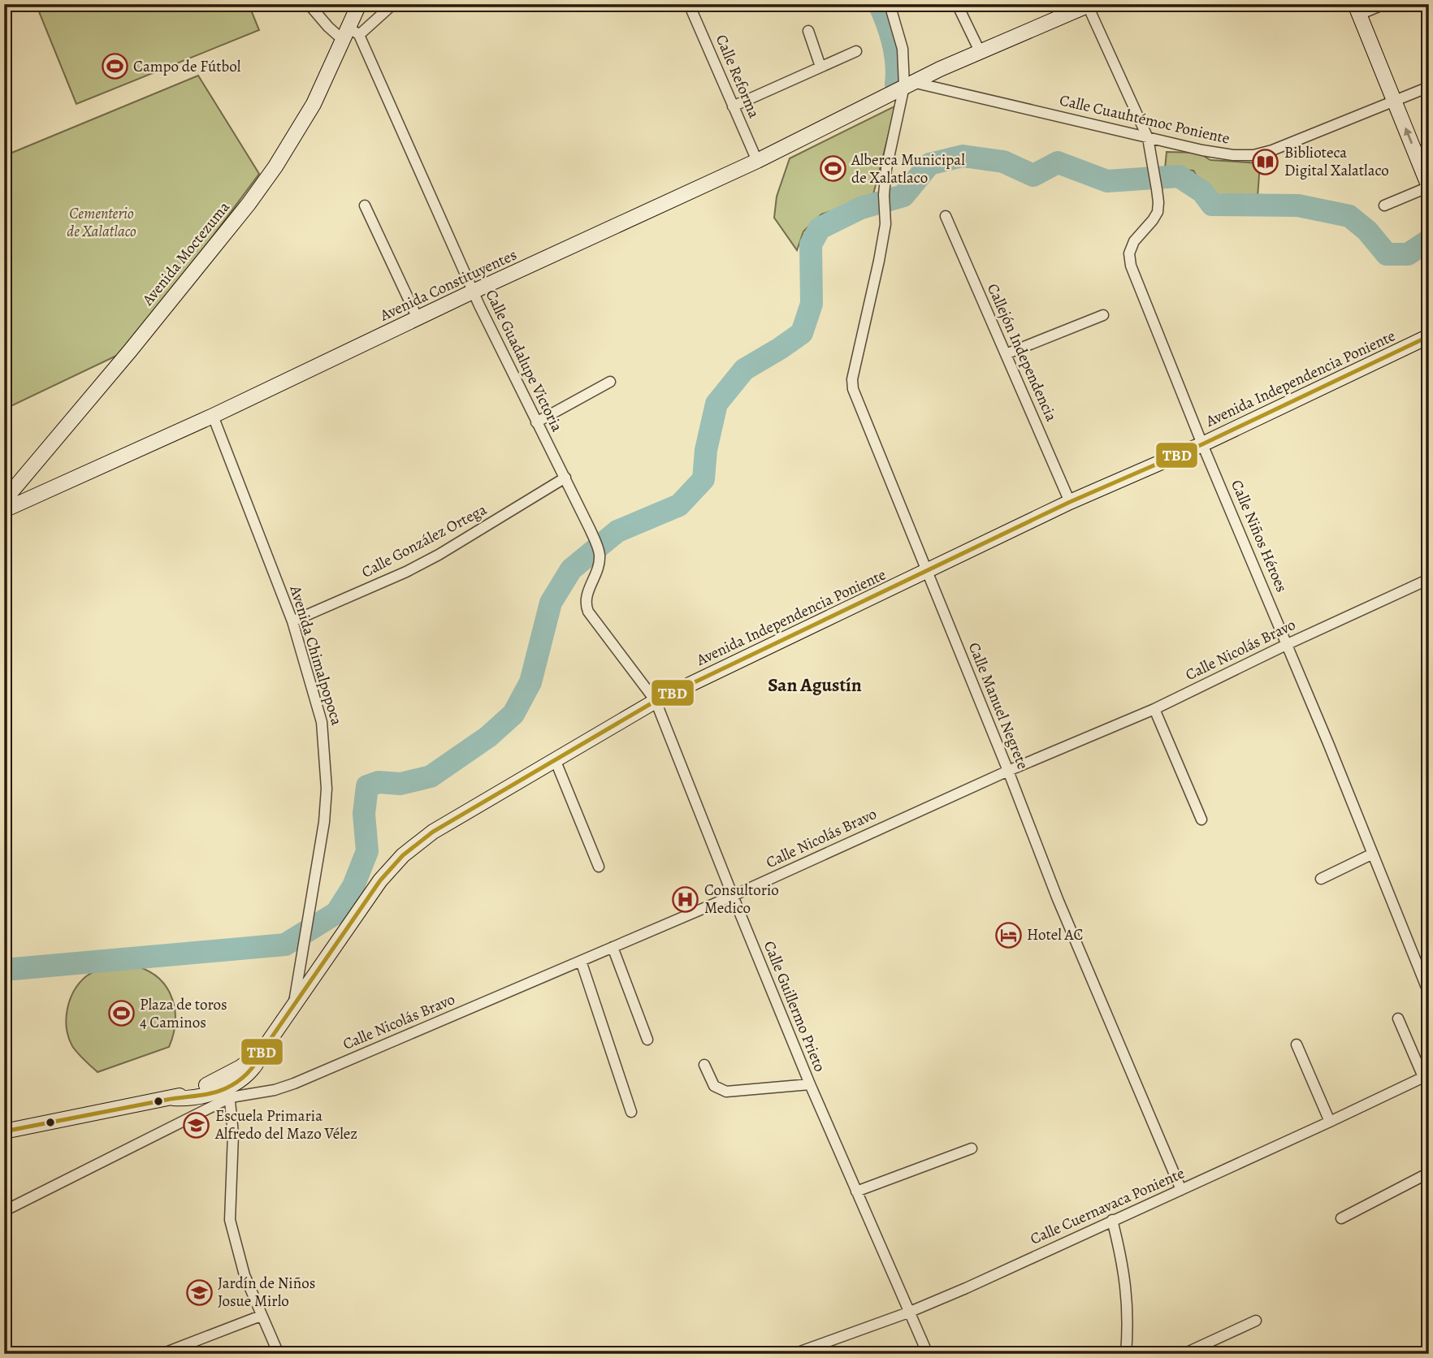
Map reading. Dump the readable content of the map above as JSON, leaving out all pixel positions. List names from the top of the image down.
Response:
{
  "streets": {
    "main road": ["Avenida Moctezuma", "Avenida Constituyentes", "Avenida Independencia Poniente"],
    "street": [
      "Calle Reforma",
      "Calle Cuauhtémoc Poniente",
      "Callejón Independencia",
      "Calle Guadalupe Victoria",
      "Calle Niños Héroes",
      "Calle González Ortega",
      "Calle Nicolás Bravo",
      "Avenida Chimalpopoca",
      "Calle Manuel Negrete",
      "Calle Guillermo Prieto",
      "Calle Cuernavaca Poniente"
    ]
  },
  "crossings": [
    ["Calle Reforma", "Avenida Constituyentes"],
    ["Calle Cuauhtémoc Poniente", "Avenida Constituyentes"],
    ["Calle Cuauhtémoc Poniente", "Calle Niños Héroes"],
    ["Calle Cuauhtémoc Poniente", "Calle Manuel Negrete"],
    ["Avenida Moctezuma", "Calle Guadalupe Victoria"],
    ["Avenida Constituyentes", "Calle Guadalupe Victoria"],
    ["Avenida Constituyentes", "Calle Niños Héroes"],
    ["Avenida Constituyentes", "Avenida Chimalpopoca"],
    ["Avenida Constituyentes", "Calle Manuel Negrete"],
    ["Callejón Independencia", "Avenida Independencia Poniente"],
    ["Calle Guadalupe Victoria", "Calle González Ortega"],
    ["Calle Guadalupe Victoria", "Calle Guillermo Prieto"],
    ["Avenida Independencia Poniente", "Calle Niños Héroes"],
    ["Avenida Independencia Poniente", "Calle Nicolás Bravo"],
    ["Avenida Independencia Poniente", "Avenida Chimalpopoca"],
    ["Avenida Independencia Poniente", "Calle Manuel Negrete"],
    ["Avenida Independencia Poniente", "Calle Guillermo Prieto"],
    ["Calle Niños Héroes", "Calle Nicolás Bravo"],
    ["Calle González Ortega", "Avenida Chimalpopoca"],
    ["Calle Nicolás Bravo", "Calle Manuel Negrete"],
    ["Calle Nicolás Bravo", "Calle Guillermo Prieto"],
    ["Calle Manuel Negrete", "Calle Cuernavaca Poniente"],
    ["Calle Guillermo Prieto", "Calle Cuernavaca Poniente"]
  ],
  "districts": ["San Agustín"],
  "parks": ["Cementerio de Xalatlaco"],
  "places": {
    "sports": ["Campo de Fútbol", "Alberca Municipal de Xalatlaco", "Plaza de toros 4 Caminos"],
    "library": ["Biblioteca Digital Xalatlaco"],
    "hospital": ["Consultorio Medico"],
    "hotel": ["Hotel AC"],
    "school or university": ["Escuela Primaria Alfredo del Mazo Vélez", "Jardín de Niños Josue Mirlo"]
  },
  "lines": ["transit line TBD"]
}
